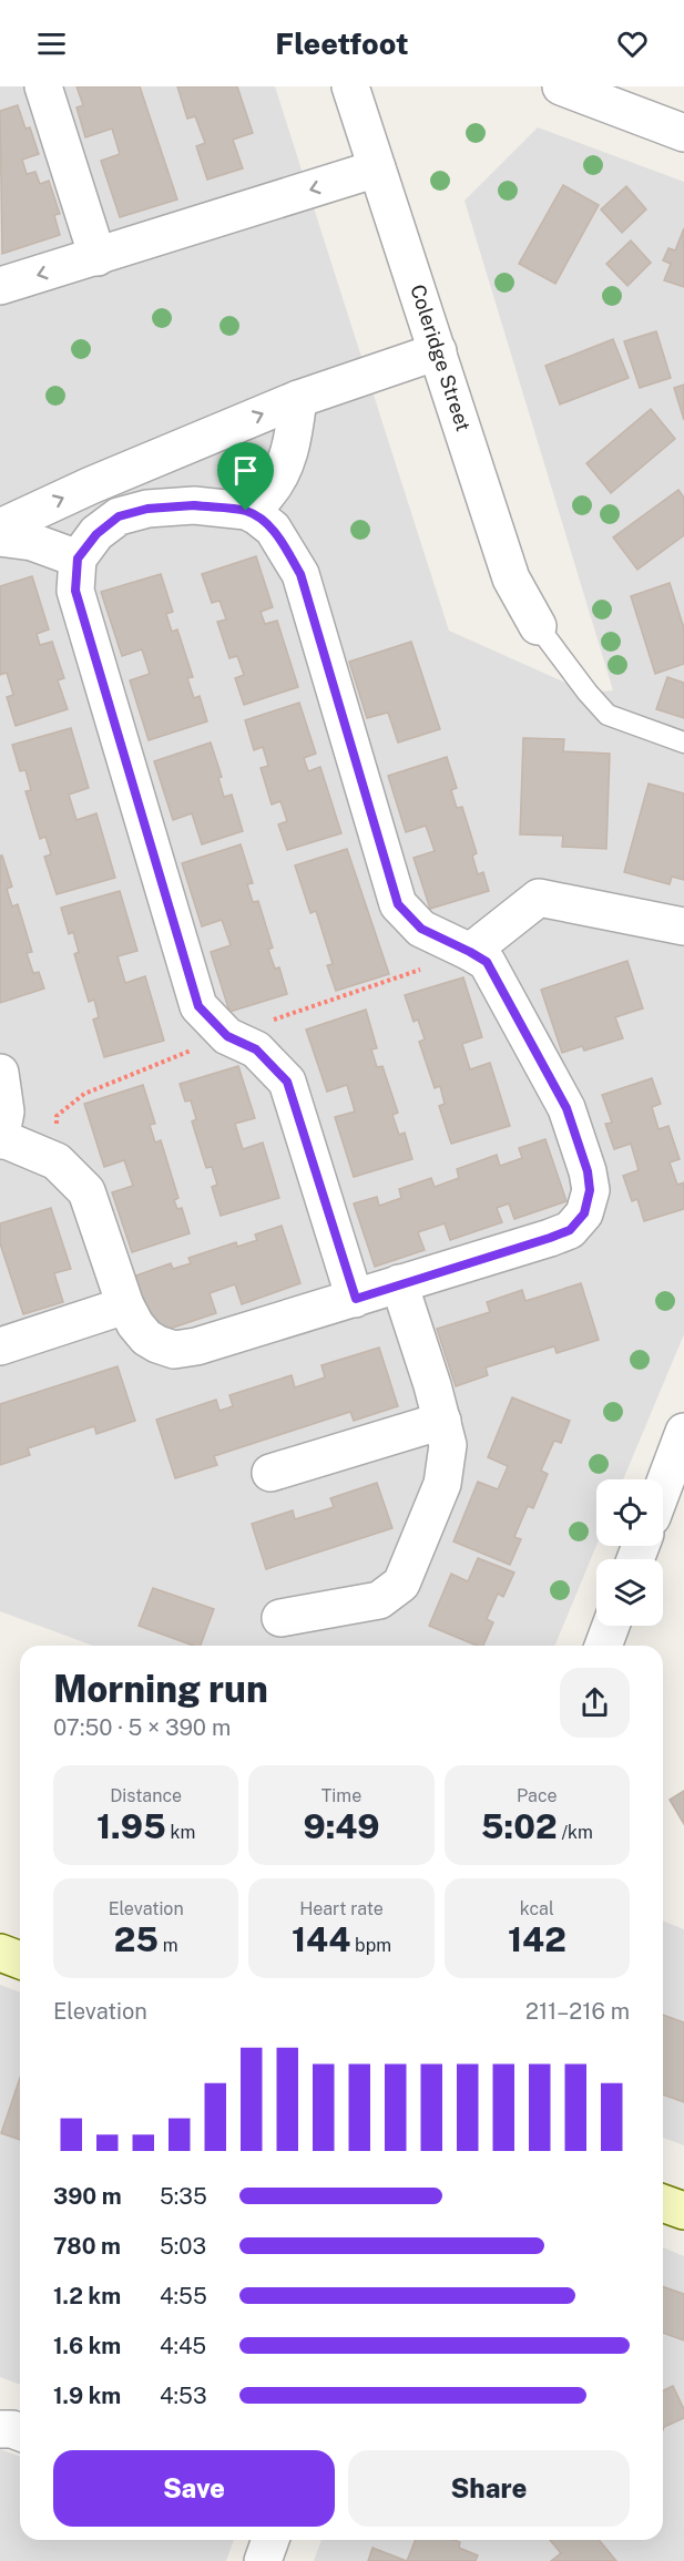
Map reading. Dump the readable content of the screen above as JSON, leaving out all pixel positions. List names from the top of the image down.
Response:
{
  "streets": {
    "street": ["Coleridge Street"]
  },
  "page": {
    "header": "Fleetfoot",
    "heading": ["Morning run", "07:50 · 5 × 390 m"],
    "stats": [
      ["Distance", "1.95 km"],
      ["Time", "9:49"],
      ["Pace", "5:02 /km"],
      ["Elevation", "25 m"],
      ["Heart rate", "144 bpm"],
      ["kcal", "142"]
    ],
    "chart": ["Elevation", "211–216 m"],
    "list": [
      {
        "name": "390 m",
        "note": "5:35"
      },
      {
        "name": "780 m",
        "note": "5:03"
      },
      {
        "name": "1.2 km",
        "note": "4:55"
      },
      {
        "name": "1.6 km",
        "note": "4:45"
      },
      {
        "name": "1.9 km",
        "note": "4:53"
      }
    ],
    "buttons": ["Save", "Share"]
  }
}
